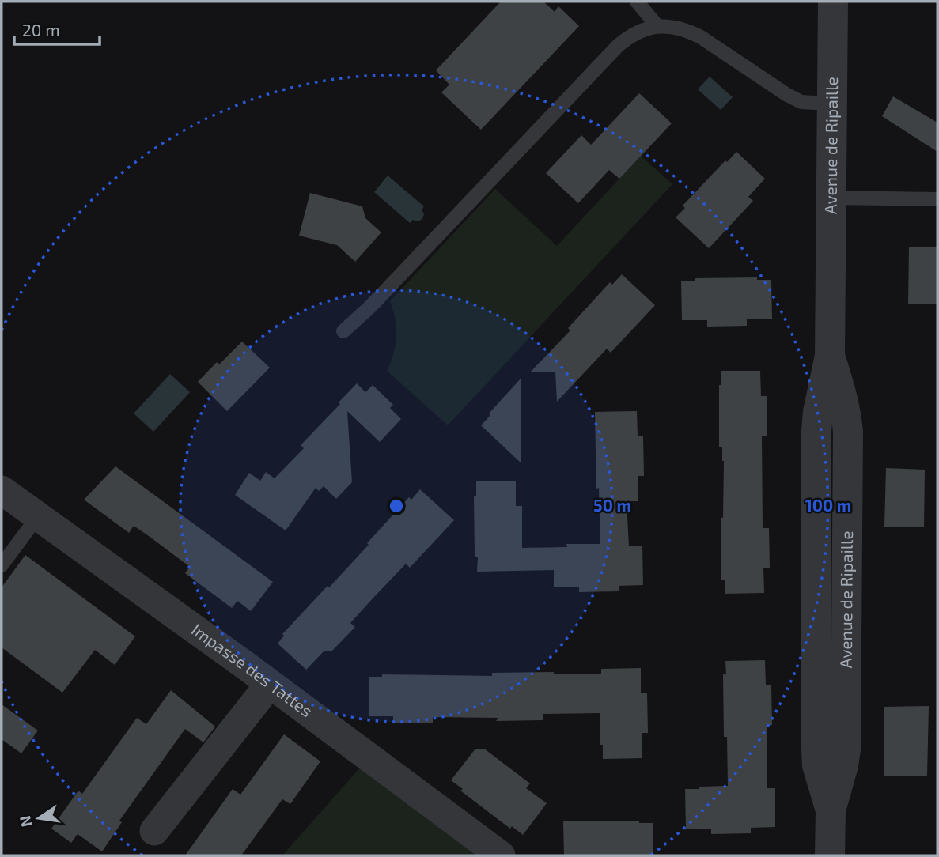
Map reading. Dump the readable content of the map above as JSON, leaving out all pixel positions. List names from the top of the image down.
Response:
{
  "streets": {
    "street": ["Avenue de Ripaille", "Impasse des Tattes"]
  },
  "scale_bar": "20 m",
  "north": "left",
  "rings": ["50 m", "100 m"]
}
